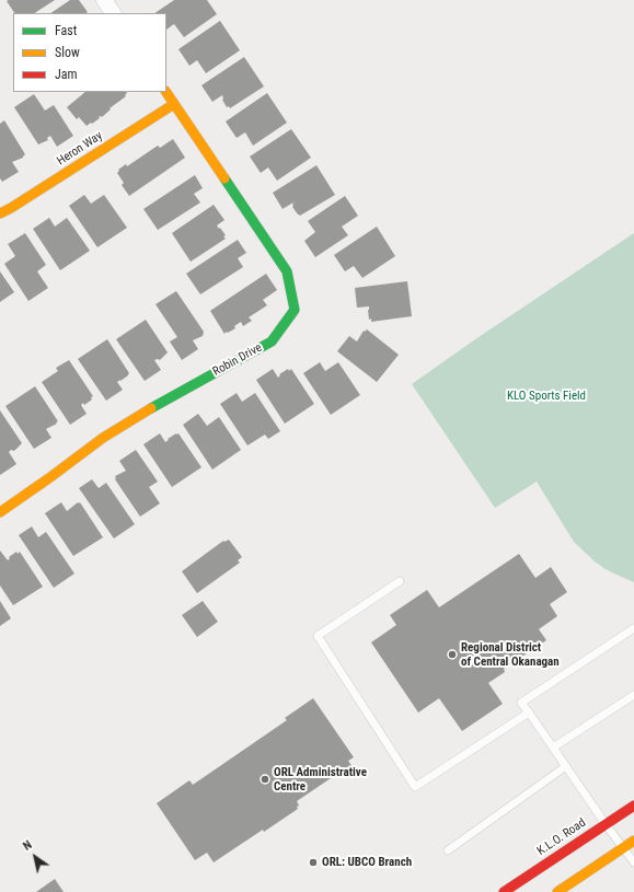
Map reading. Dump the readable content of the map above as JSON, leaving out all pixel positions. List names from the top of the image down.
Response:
{
  "streets": {
    "street": ["Heron Way", "Robin Drive", "K.L.O. Road"]
  },
  "crossings": [
    ["Heron Way", "Robin Drive"]
  ],
  "parks": ["KLO Sports Field"],
  "places": ["Regional District of Central Okanagan", "ORL Administrative Centre", "ORL: UBCO Branch"],
  "legend": ["Fast", "Slow", "Jam"],
  "north": "top left"
}
